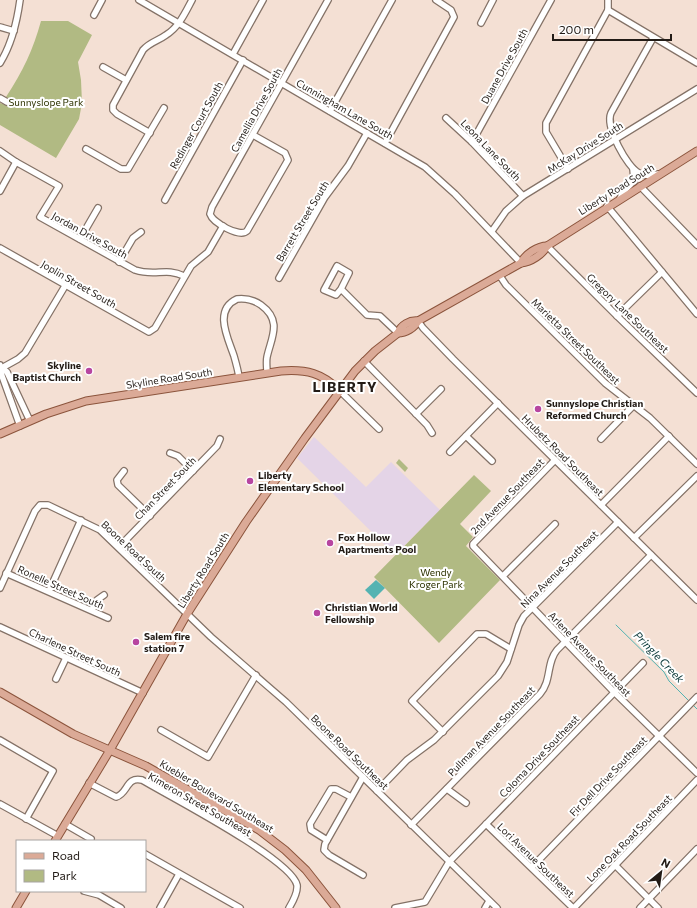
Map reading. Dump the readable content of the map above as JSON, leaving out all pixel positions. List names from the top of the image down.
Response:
{
  "streets": {
    "main road": ["Liberty Road South", "Skyline Road South", "Kuebler Boulevard Southeast"],
    "street": [
      "Duane Drive South",
      "Cunningham Lane South",
      "Camellia Drive South",
      "Redinger Court South",
      "McKay Drive South",
      "Leona Lane South",
      "Barrett Street South",
      "Jordan Drive South",
      "Joplin Street South",
      "Gregory Lane Southeast",
      "Marietta Street Southeast",
      "Hrubetz Road Southeast",
      "Chan Street South",
      "2nd Avenue Southeast",
      "Boone Road South",
      "Nina Avenue Southeast",
      "Ronelle Street South",
      "Charlene Street South",
      "Arlene Avenue Southeast",
      "Pullman Avenue Southeast",
      "Boone Road Southeast",
      "Coloma Drive Southeast",
      "Fir Dell Drive Southeast",
      "Kimeron Street Southeast",
      "Lone Oak Road Southeast",
      "Lori Avenue Southeast"
    ]
  },
  "crossings": [
    ["Duane Drive South", "Leona Lane South"],
    ["Cunningham Lane South", "Camellia Drive South"],
    ["Cunningham Lane South", "Redinger Court South"],
    ["Cunningham Lane South", "McKay Drive South"],
    ["Cunningham Lane South", "Liberty Road South"],
    ["Cunningham Lane South", "Barrett Street South"],
    ["McKay Drive South", "Leona Lane South"],
    ["Liberty Road South", "Gregory Lane Southeast"],
    ["Liberty Road South", "Marietta Street Southeast"],
    ["Liberty Road South", "Skyline Road South"],
    ["Liberty Road South", "Hrubetz Road Southeast"],
    ["Liberty Road South", "Boone Road South"],
    ["Liberty Road South", "Charlene Street South"],
    ["Liberty Road South", "Boone Road Southeast"],
    ["Liberty Road South", "Kuebler Boulevard Southeast"],
    ["Liberty Road South", "Kimeron Street Southeast"],
    ["Jordan Drive South", "Joplin Street South"],
    ["Hrubetz Road Southeast", "2nd Avenue Southeast"],
    ["Hrubetz Road Southeast", "Nina Avenue Southeast"],
    ["Hrubetz Road Southeast", "Pullman Avenue Southeast"],
    ["Chan Street South", "Boone Road South"],
    ["2nd Avenue Southeast", "Arlene Avenue Southeast"],
    ["Boone Road South", "Ronelle Street South"],
    ["Boone Road South", "Boone Road Southeast"],
    ["Nina Avenue Southeast", "Arlene Avenue Southeast"],
    ["Nina Avenue Southeast", "Boone Road Southeast"],
    ["Arlene Avenue Southeast", "Pullman Avenue Southeast"],
    ["Arlene Avenue Southeast", "Coloma Drive Southeast"],
    ["Arlene Avenue Southeast", "Fir Dell Drive Southeast"],
    ["Pullman Avenue Southeast", "Boone Road Southeast"],
    ["Boone Road Southeast", "Coloma Drive Southeast"],
    ["Coloma Drive Southeast", "Lori Avenue Southeast"],
    ["Fir Dell Drive Southeast", "Lori Avenue Southeast"],
    ["Lone Oak Road Southeast", "Lori Avenue Southeast"]
  ],
  "districts": ["LIBERTY"],
  "water": ["Pringle Creek"],
  "parks": ["Sunnyslope Park", "Wendy Kroger Park"],
  "places": [
    "Skyline Baptist Church",
    "Sunnyslope Christian Reformed Church",
    "Liberty Elementary School",
    "Fox Hollow Apartments Pool",
    "Christian World Fellowship",
    "Salem fire station 7"
  ],
  "legend": ["Road", "Park"],
  "scale_bar": "200 m",
  "north": "top right"
}
